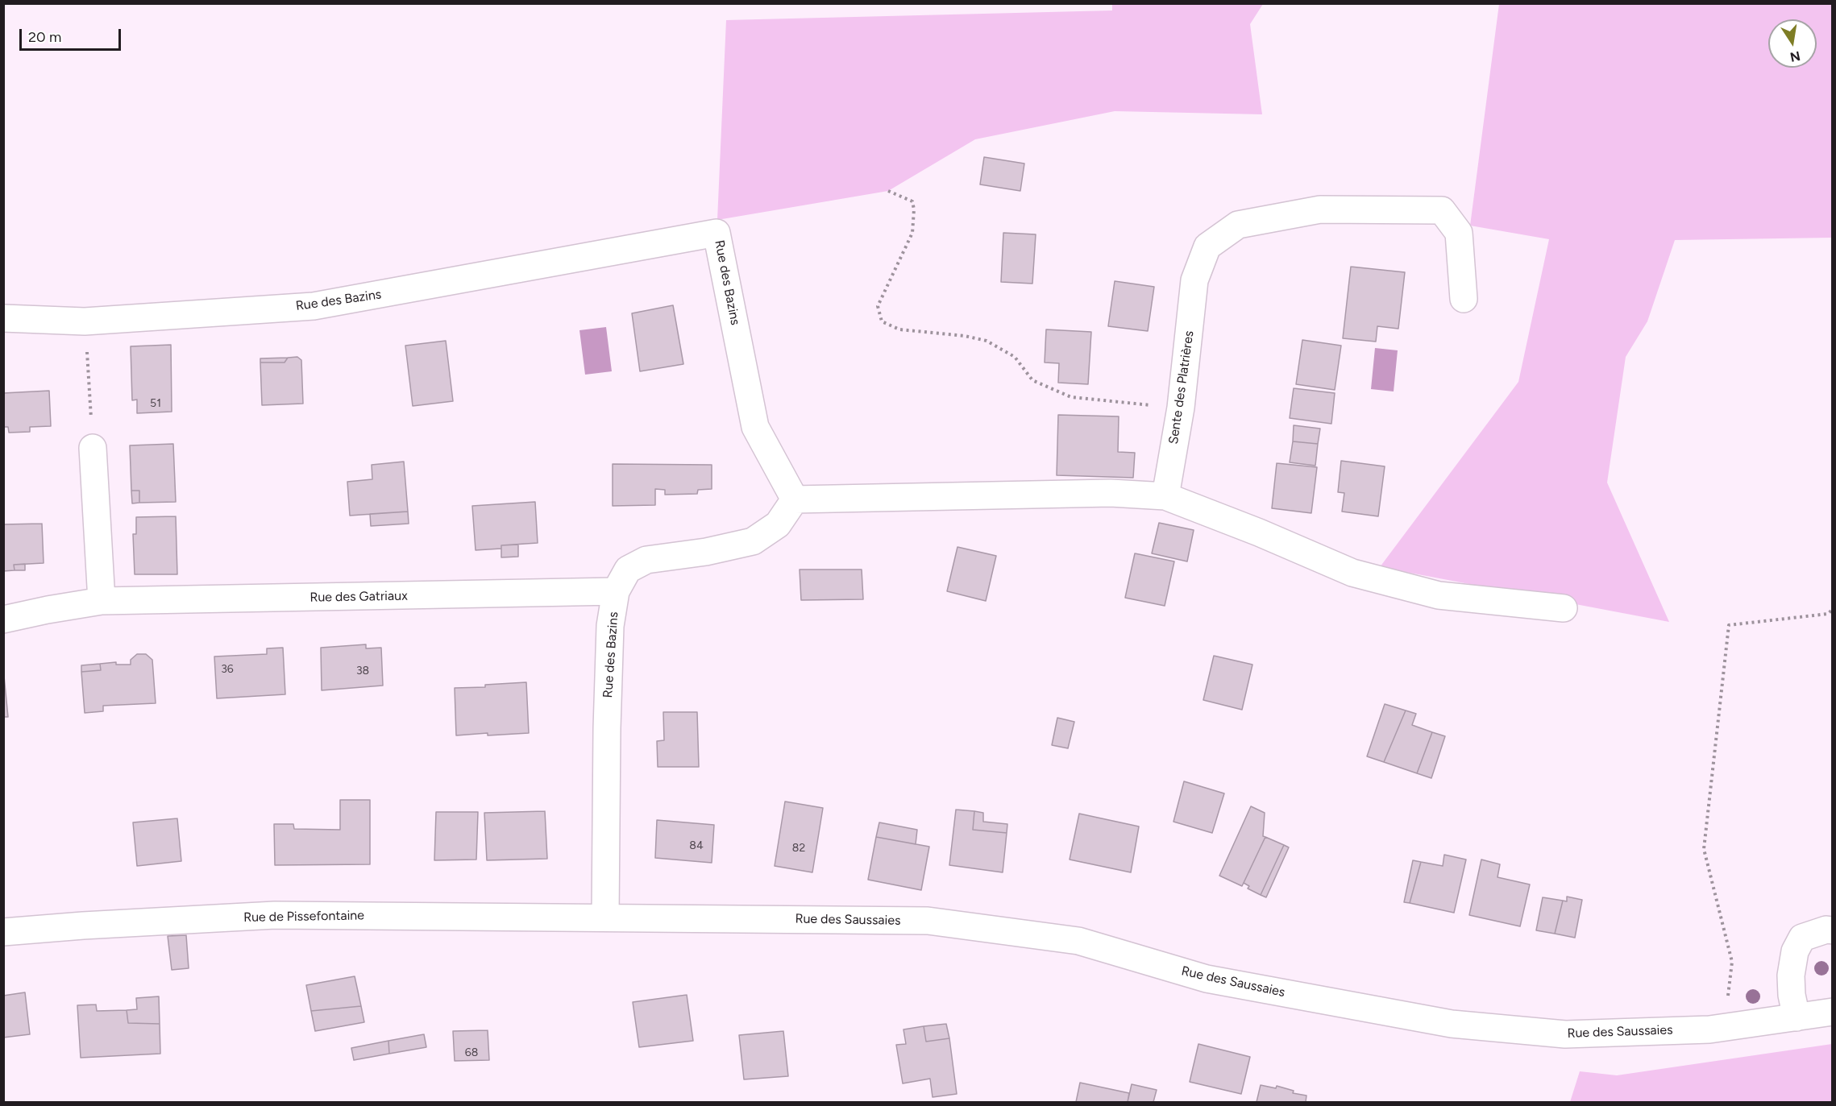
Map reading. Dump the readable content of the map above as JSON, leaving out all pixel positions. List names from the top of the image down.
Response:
{
  "streets": {
    "street": [
      "Rue des Bazins",
      "Sente des Platrières",
      "Rue des Gatriaux",
      "Rue de Pissefontaine",
      "Rue des Saussaies"
    ]
  },
  "crossings": [
    ["Rue des Bazins", "Rue des Gatriaux"],
    ["Rue des Bazins", "Rue de Pissefontaine"],
    ["Rue des Bazins", "Rue des Saussaies"],
    ["Rue de Pissefontaine", "Rue des Saussaies"]
  ],
  "house_numbers": [
    "51",
    "36",
    "38",
    "84",
    "82",
    "68"
  ],
  "scale_bar": "20 m",
  "north": "bottom"
}
